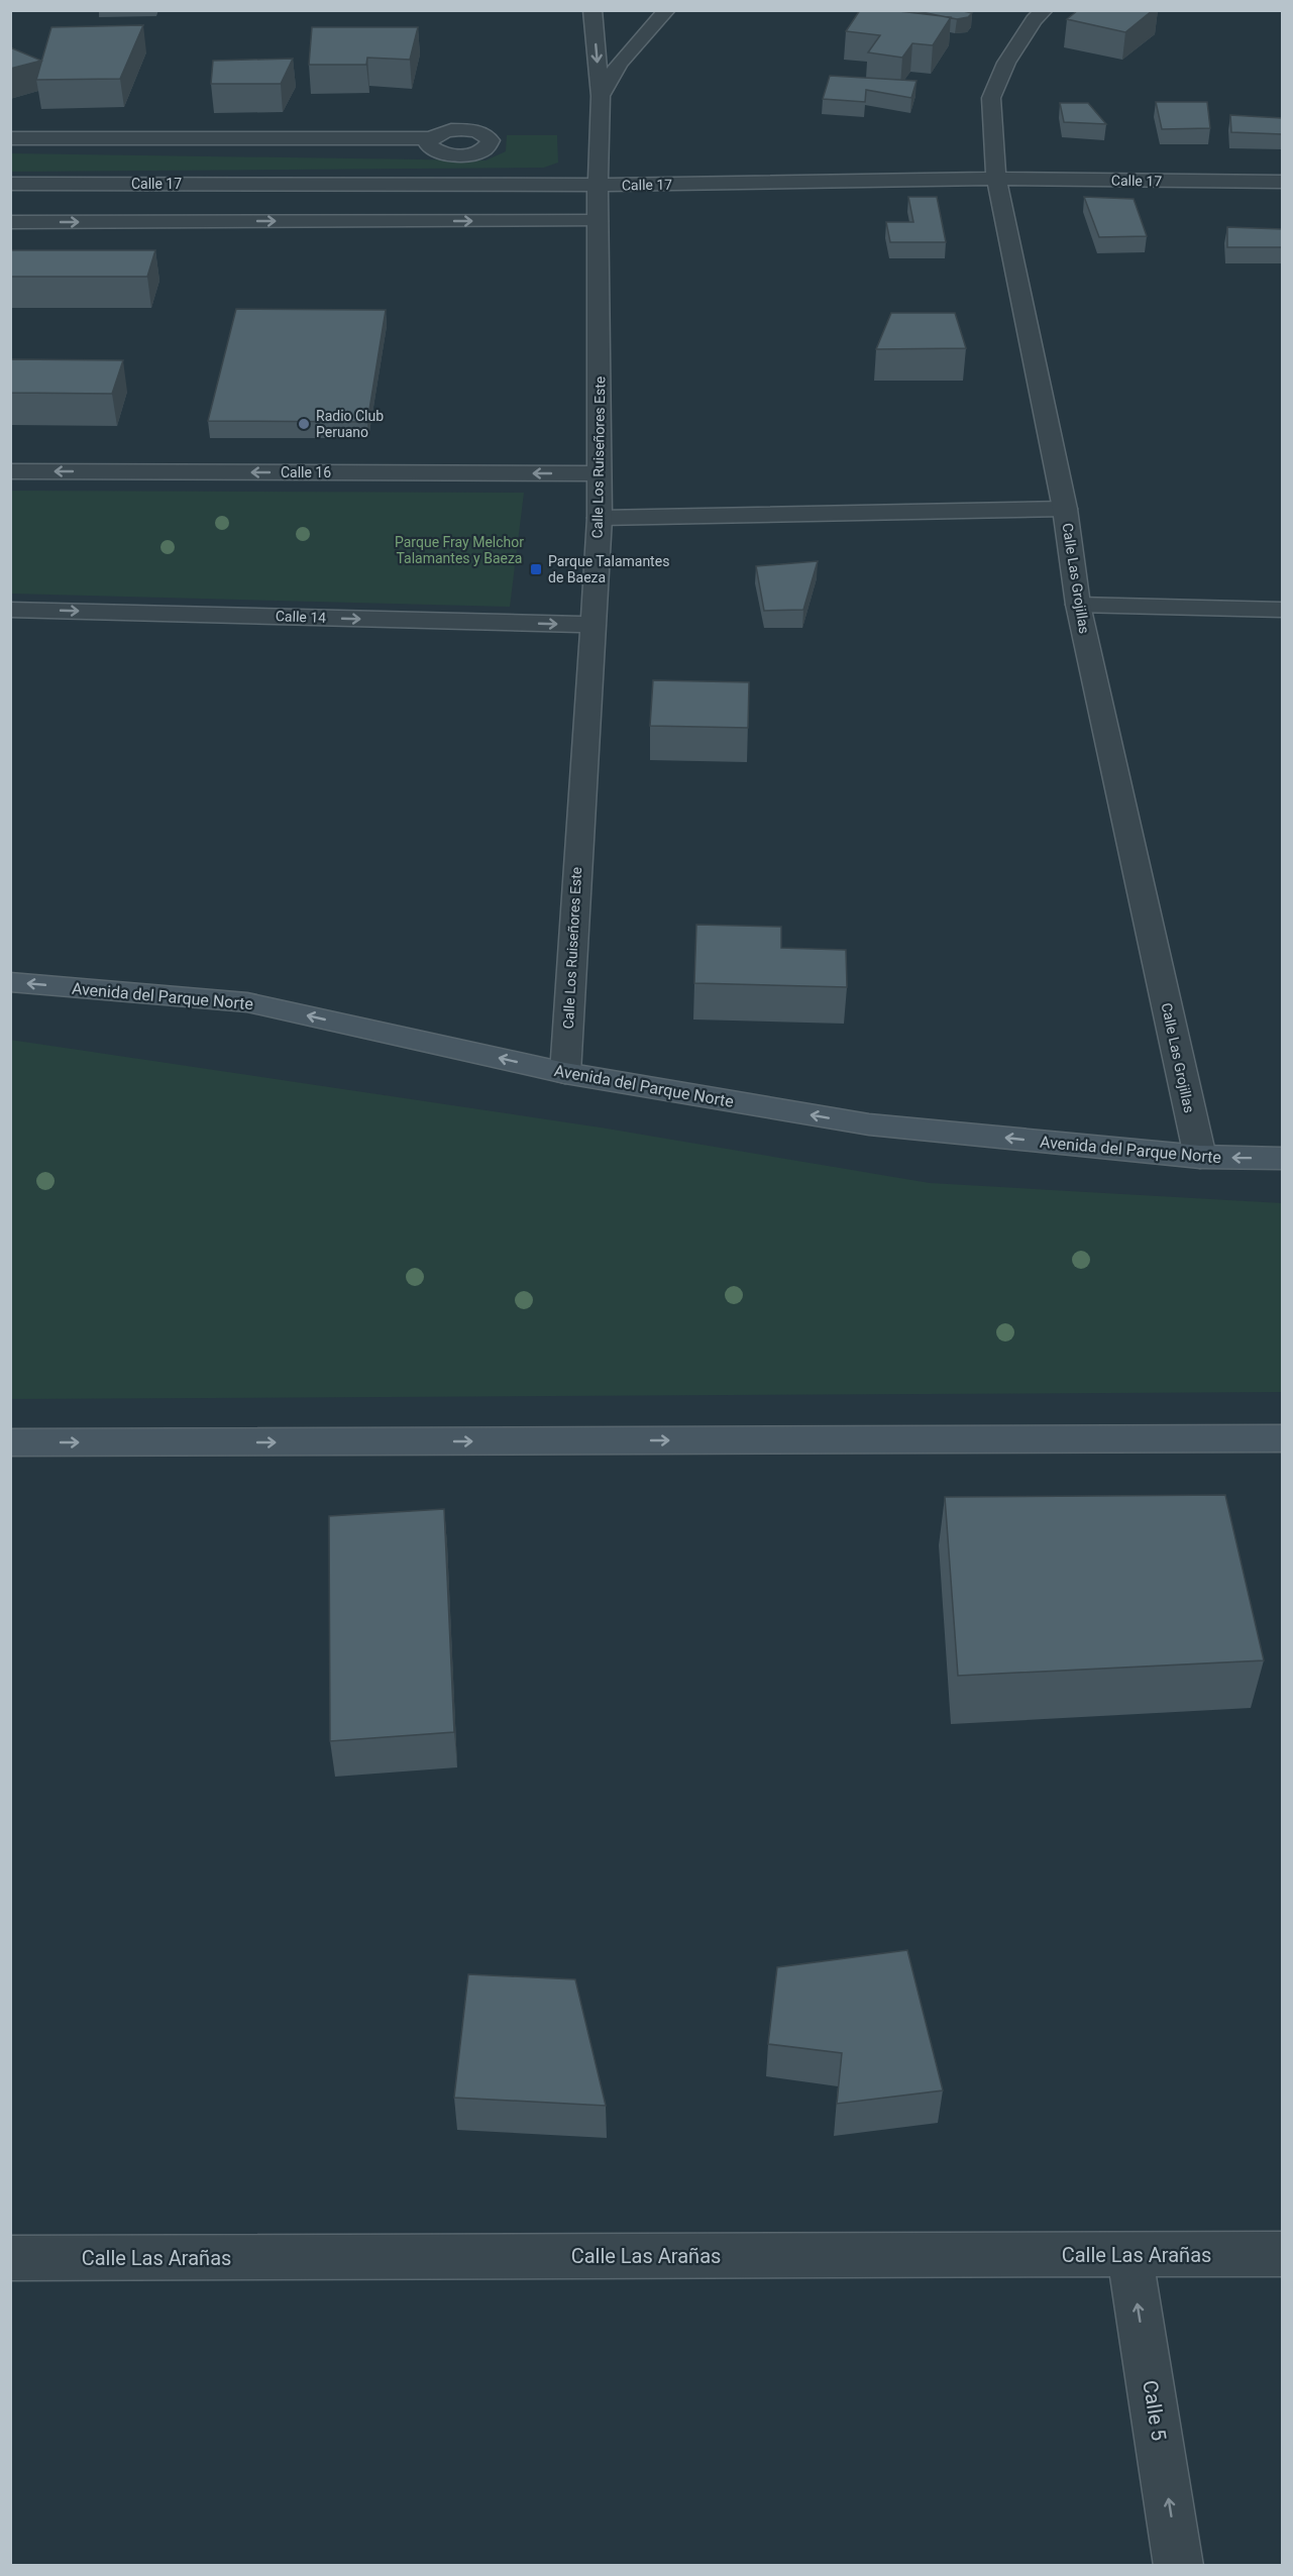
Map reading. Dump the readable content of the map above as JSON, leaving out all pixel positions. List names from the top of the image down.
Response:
{
  "streets": {
    "main road": ["Avenida del Parque Norte"],
    "street": [
      "Calle 17",
      "Calle Los Ruiseñores Este",
      "Calle 16",
      "Calle Las Grojillas",
      "Calle 14",
      "Calle Las Arañas",
      "Calle 5"
    ]
  },
  "crossings": [
    ["Calle 17", "Calle Los Ruiseñores Este"],
    ["Calle 17", "Calle Las Grojillas"],
    ["Calle Los Ruiseñores Este", "Calle 16"],
    ["Calle Los Ruiseñores Este", "Calle 14"],
    ["Calle Los Ruiseñores Este", "Avenida del Parque Norte"],
    ["Calle Las Grojillas", "Avenida del Parque Norte"],
    ["Calle Las Arañas", "Calle 5"]
  ],
  "one_way": ["Calle 14", "Avenida del Parque Norte", "Calle 5"],
  "parks": ["Parque Fray Melchor Talamantes y Baeza"],
  "places": {
    "other": ["Radio Club Peruano"],
    "transit": ["Parque Talamantes de Baeza"]
  }
}
